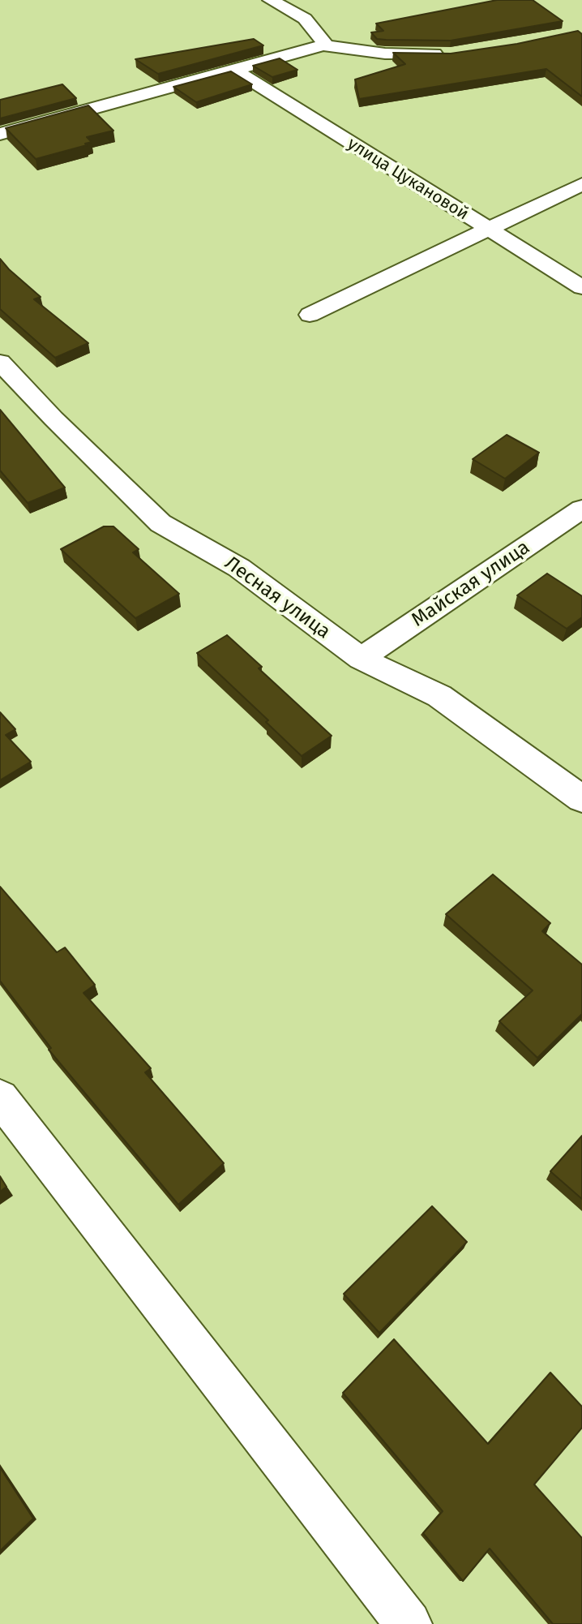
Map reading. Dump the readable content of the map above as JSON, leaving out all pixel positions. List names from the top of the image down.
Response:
{
  "streets": {
    "street": ["улица Цукановой", "Майская улица", "Лесная улица"]
  },
  "crossings": [
    ["Майская улица", "Лесная улица"]
  ]
}
